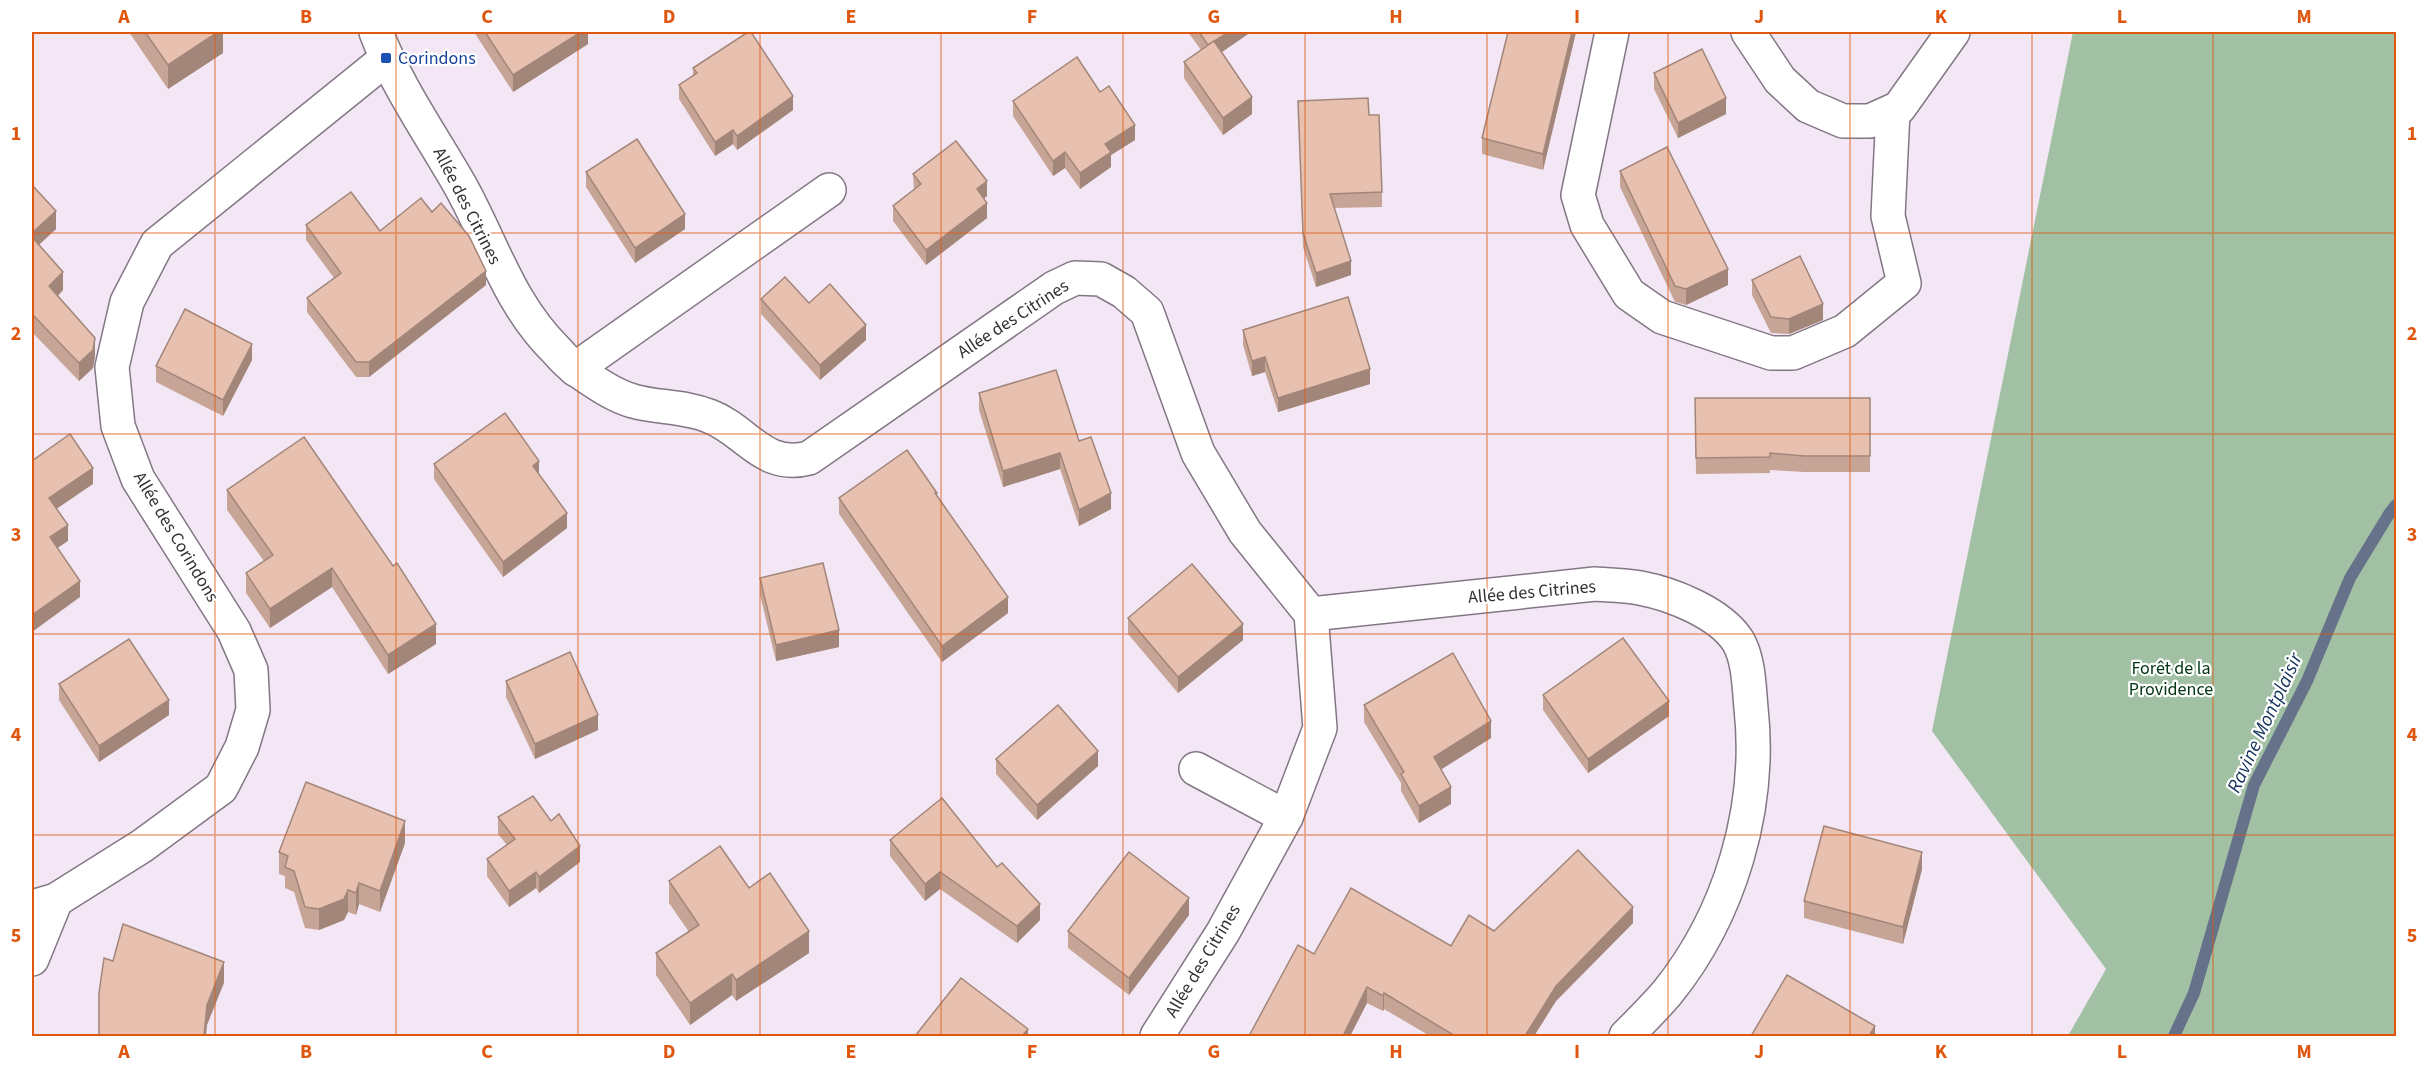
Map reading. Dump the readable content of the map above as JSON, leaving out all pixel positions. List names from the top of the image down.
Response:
{
  "streets": {
    "street": ["Allée des Citrines", "Allée des Corindons"]
  },
  "crossings": [
    ["Allée des Citrines", "Allée des Corindons"]
  ],
  "water": ["Ravine Montplaisir"],
  "parks": ["Forêt de la Providence"],
  "places": {
    "transit": ["Corindons"]
  },
  "grid": {
    "columns": [
      "A",
      "B",
      "C",
      "D",
      "E",
      "F",
      "G",
      "H",
      "I",
      "J",
      "K",
      "L",
      "M"
    ],
    "rows": [
      "1",
      "2",
      "3",
      "4",
      "5"
    ]
  }
}
